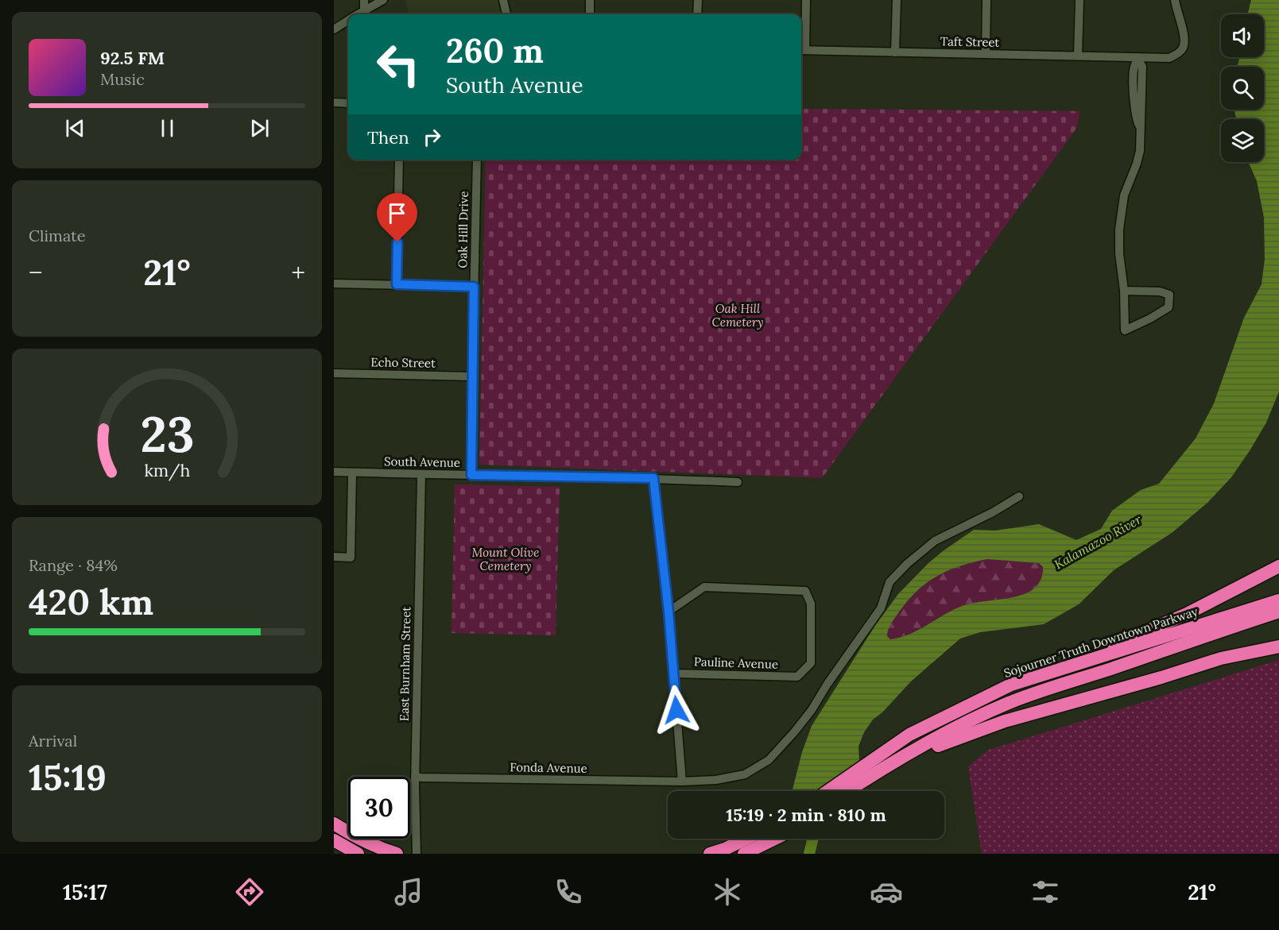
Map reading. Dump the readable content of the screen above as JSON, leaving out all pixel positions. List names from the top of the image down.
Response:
{
  "streets": {
    "highway": ["Sojourner Truth Downtown Parkway"],
    "street": [
      "Taft Street",
      "Oak Hill Drive",
      "Echo Street",
      "South Avenue",
      "Pauline Avenue",
      "East Burnham Street",
      "Fonda Avenue"
    ]
  },
  "crossings": [
    ["Oak Hill Drive", "Echo Street"],
    ["Oak Hill Drive", "South Avenue"],
    ["South Avenue", "East Burnham Street"],
    ["East Burnham Street", "Fonda Avenue"]
  ],
  "water": ["Kalamazoo River"],
  "parks": ["Oak Hill Cemetery", "Mount Olive Cemetery"],
  "page": {
    "turn": ["260 m", "South Avenue"],
    "song": ["92.5 FM", "Music"],
    "then": "Then",
    "tile": [
      "Climate",
      ["Range · 84%", "420 km"],
      ["Arrival", "15:19"]
    ],
    "heat": ["−", "21°", "+"],
    "limit": "30",
    "trip": "15:19 · 2 min · 810 m",
    "tabs": ["15:17", "21°"],
    "gauge": ["23", "km/h"]
  }
}
